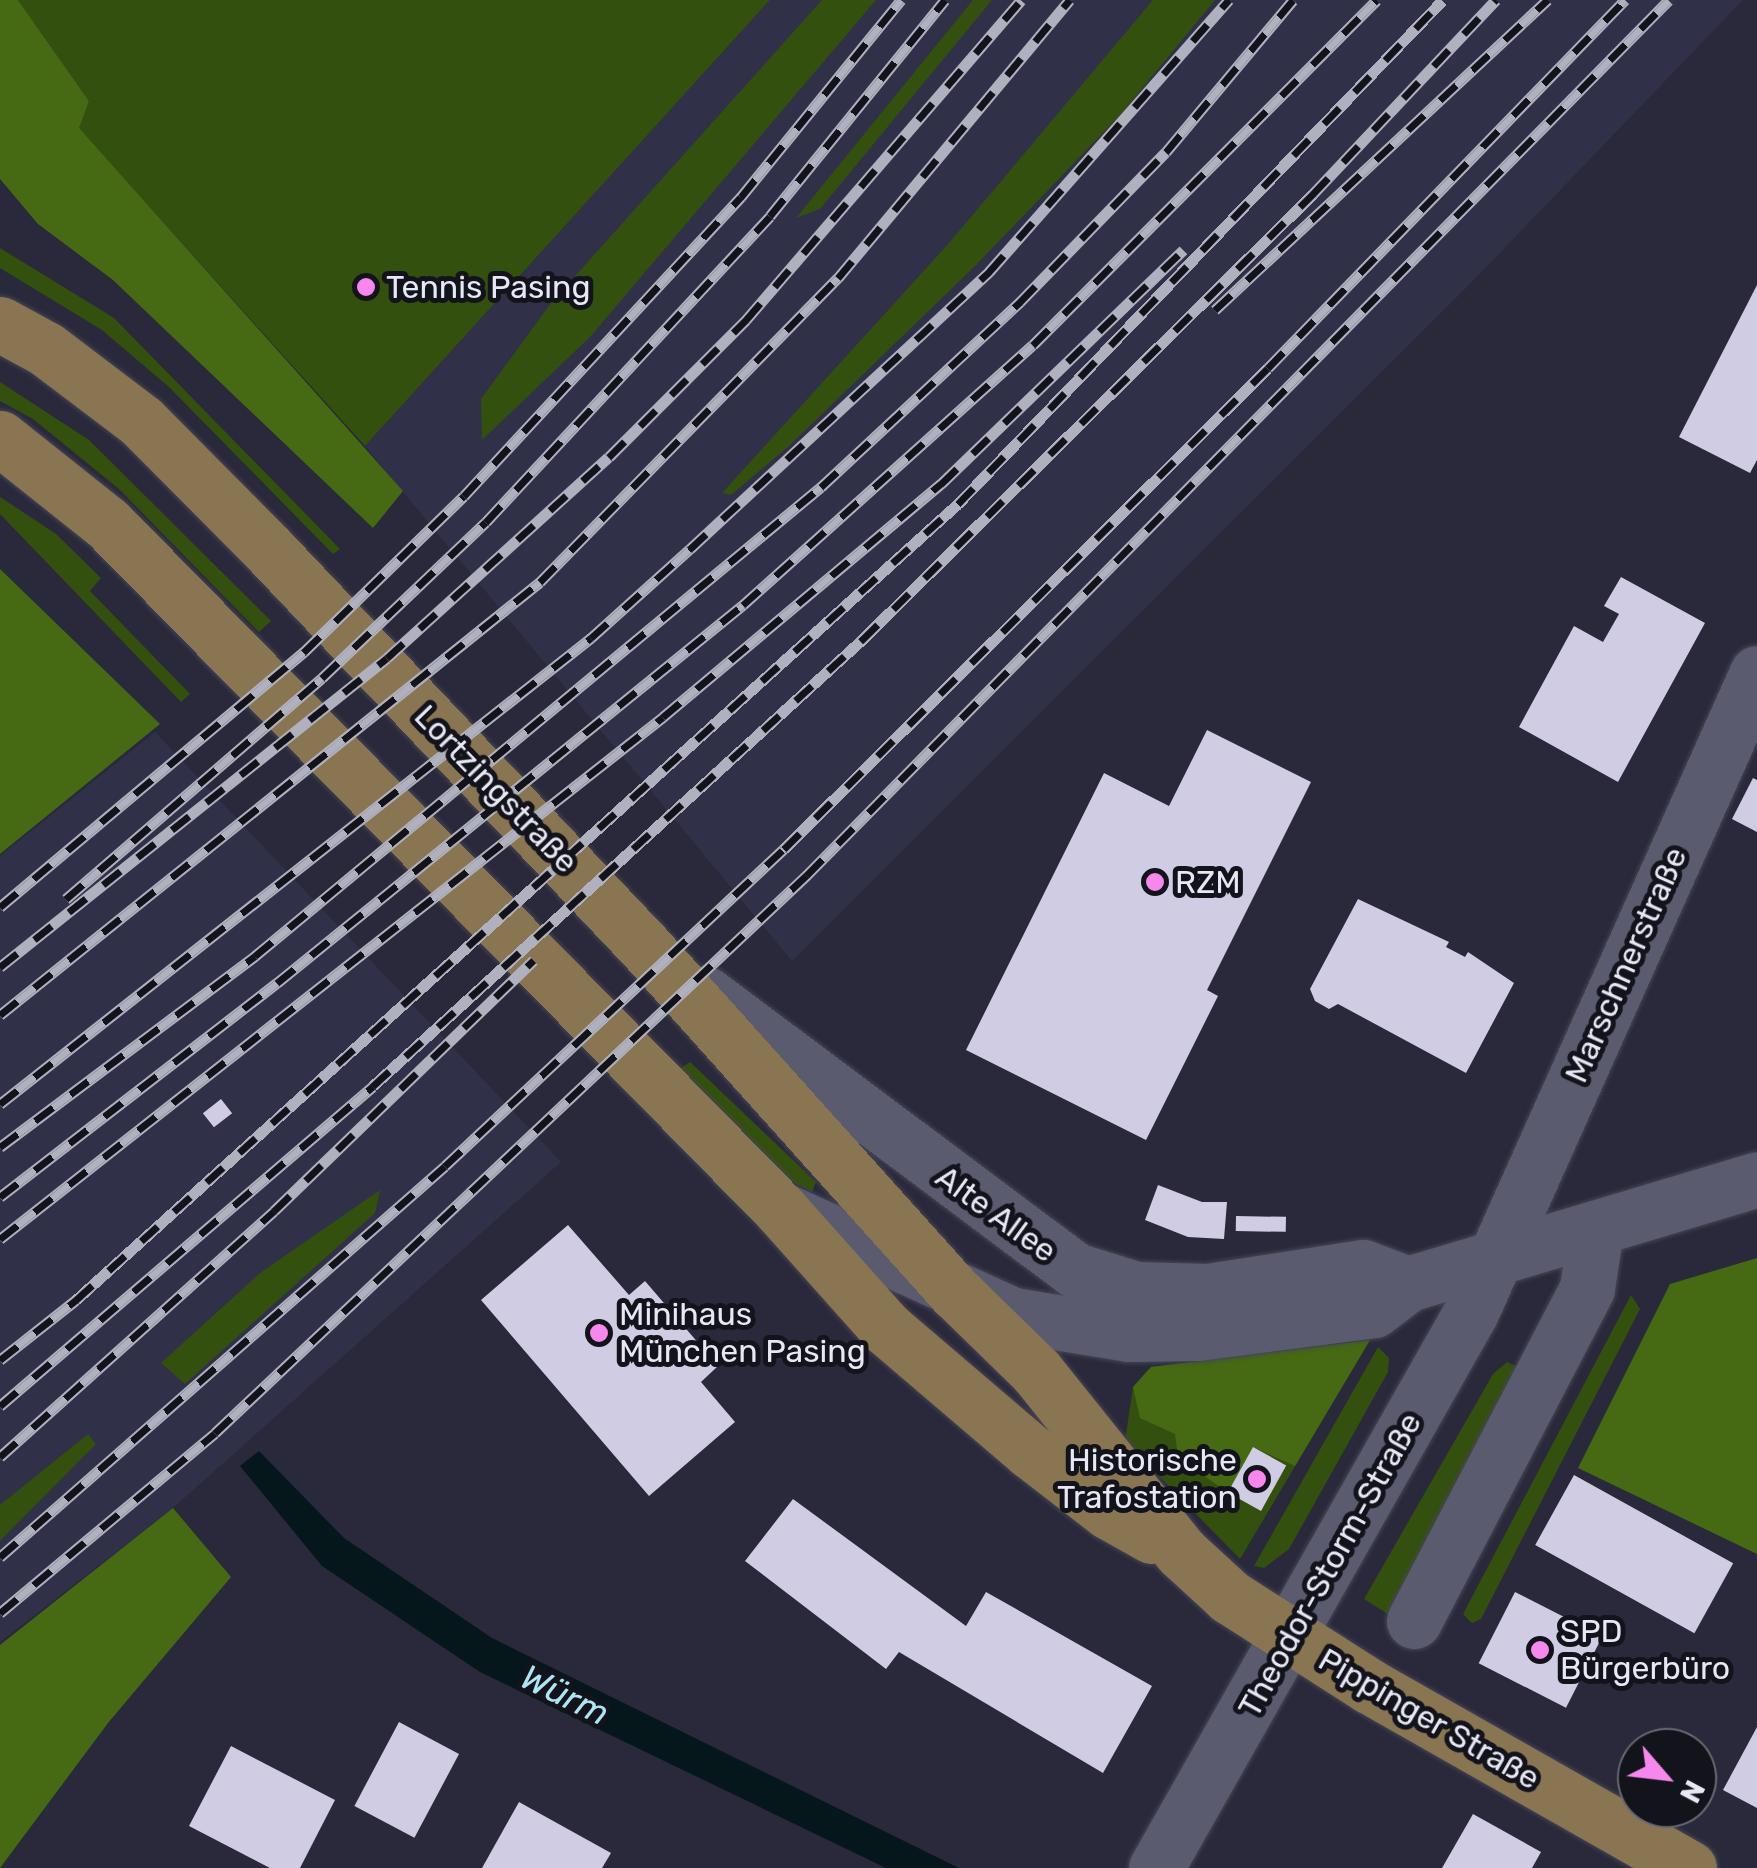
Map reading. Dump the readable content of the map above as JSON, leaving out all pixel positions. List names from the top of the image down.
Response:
{
  "streets": {
    "main road": ["Lortzingstraße", "Pippinger Straße"],
    "street": ["Marschnerstraße", "Alte Allee", "Theodor-Storm-Straße"]
  },
  "crossings": [
    ["Lortzingstraße", "Alte Allee"],
    ["Lortzingstraße", "Pippinger Straße"],
    ["Marschnerstraße", "Theodor-Storm-Straße"],
    ["Theodor-Storm-Straße", "Pippinger Straße"]
  ],
  "water": ["Würm"],
  "places": [
    "Tennis Pasing",
    "RZM",
    "Minihaus München Pasing",
    "Historische Trafostation",
    "SPD Bürgerbüro"
  ],
  "north": "bottom right"
}
